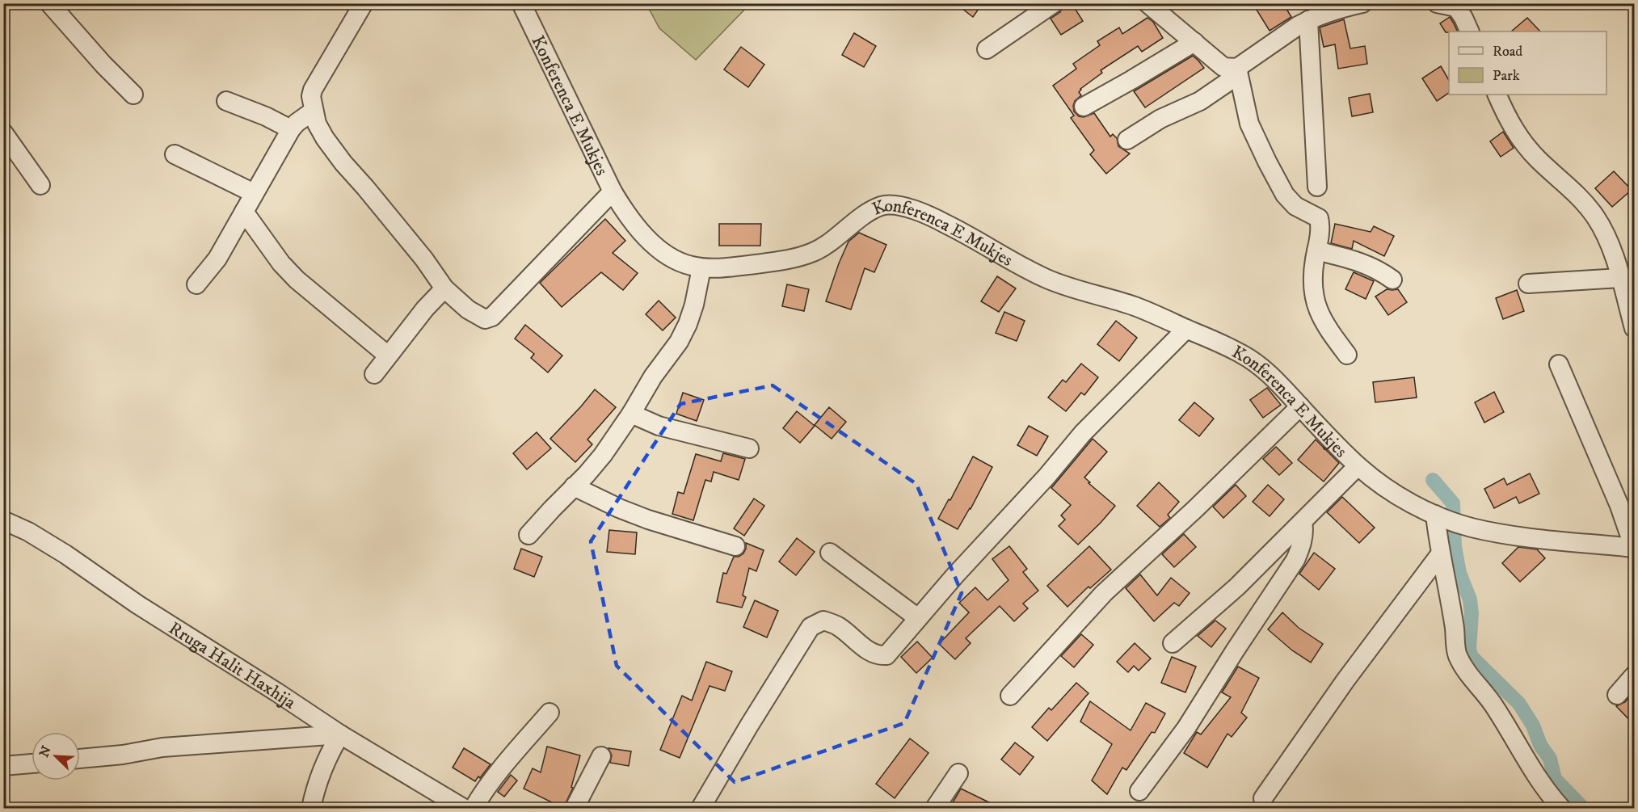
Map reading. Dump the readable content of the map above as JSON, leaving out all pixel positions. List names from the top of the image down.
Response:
{
  "streets": {
    "street": ["Konferenca E Mukjes", "Rruga Halit Haxhija"]
  },
  "legend": ["Road", "Park"],
  "north": "top left"
}
